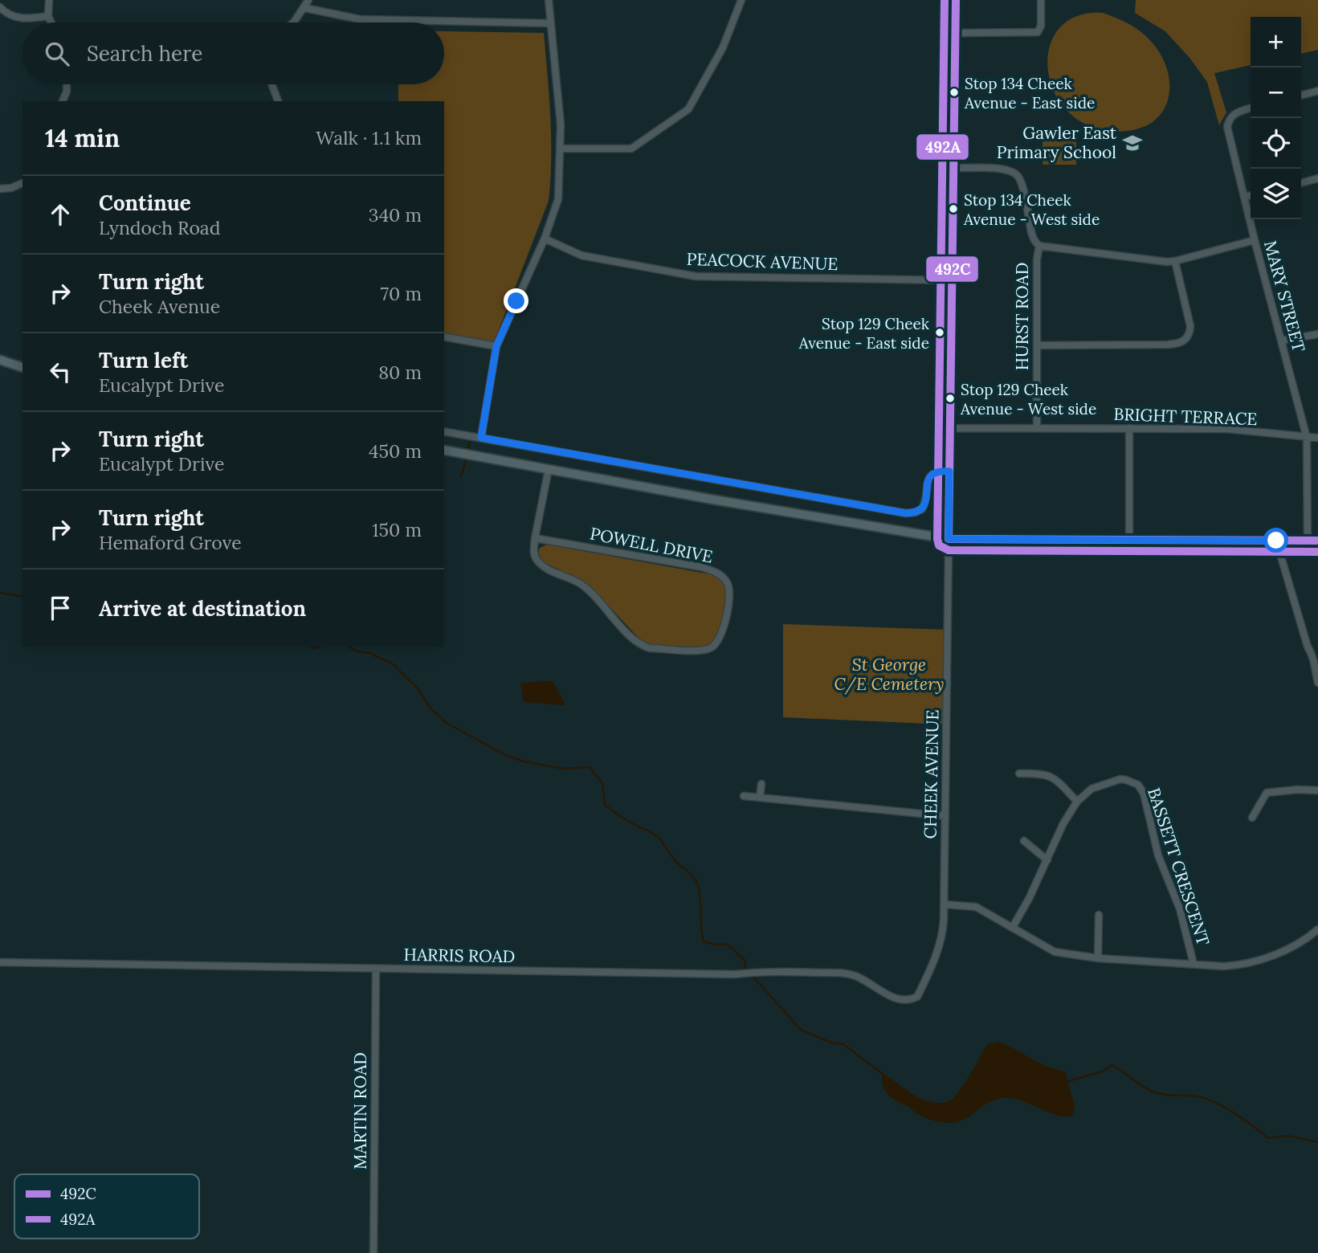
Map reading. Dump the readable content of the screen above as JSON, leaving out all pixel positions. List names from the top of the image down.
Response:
{
  "streets": {
    "street": [
      "PEACOCK AVENUE",
      "MARY STREET",
      "HURST ROAD",
      "BRIGHT TERRACE",
      "POWELL DRIVE",
      "CHEEK AVENUE",
      "BASSETT CRESCENT",
      "HARRIS ROAD",
      "MARTIN ROAD"
    ]
  },
  "crossings": [
    ["PEACOCK AVENUE", "CHEEK AVENUE"],
    ["MARY STREET", "BRIGHT TERRACE"],
    ["HURST ROAD", "BRIGHT TERRACE"],
    ["HURST ROAD", "CHEEK AVENUE"],
    ["BRIGHT TERRACE", "CHEEK AVENUE"],
    ["CHEEK AVENUE", "HARRIS ROAD"],
    ["HARRIS ROAD", "MARTIN ROAD"]
  ],
  "parks": ["St George C/E Cemetery"],
  "places": {
    "other": [
      "Stop 134 Cheek Avenue - East side",
      "Stop 134 Cheek Avenue - West side",
      "Stop 129 Cheek Avenue - East side",
      "Stop 129 Cheek Avenue - West side"
    ],
    "school or university": ["Gawler East Primary School"]
  },
  "lines": ["transit line 492C", "transit line 492A"],
  "legend": ["492C", "492A"],
  "page": {
    "map_buttons": ["+", "−"],
    "search": "Search here",
    "heading": ["14 min", "Walk · 1.1 km"],
    "list": [
      ["Continue", "Lyndoch Road", "340 m"],
      ["Turn right", "Cheek Avenue", "70 m"],
      ["Turn left", "Eucalypt Drive", "80 m"],
      ["Turn right", "Eucalypt Drive", "450 m"],
      ["Turn right", "Hemaford Grove", "150 m"],
      "Arrive at destination"
    ]
  }
}
